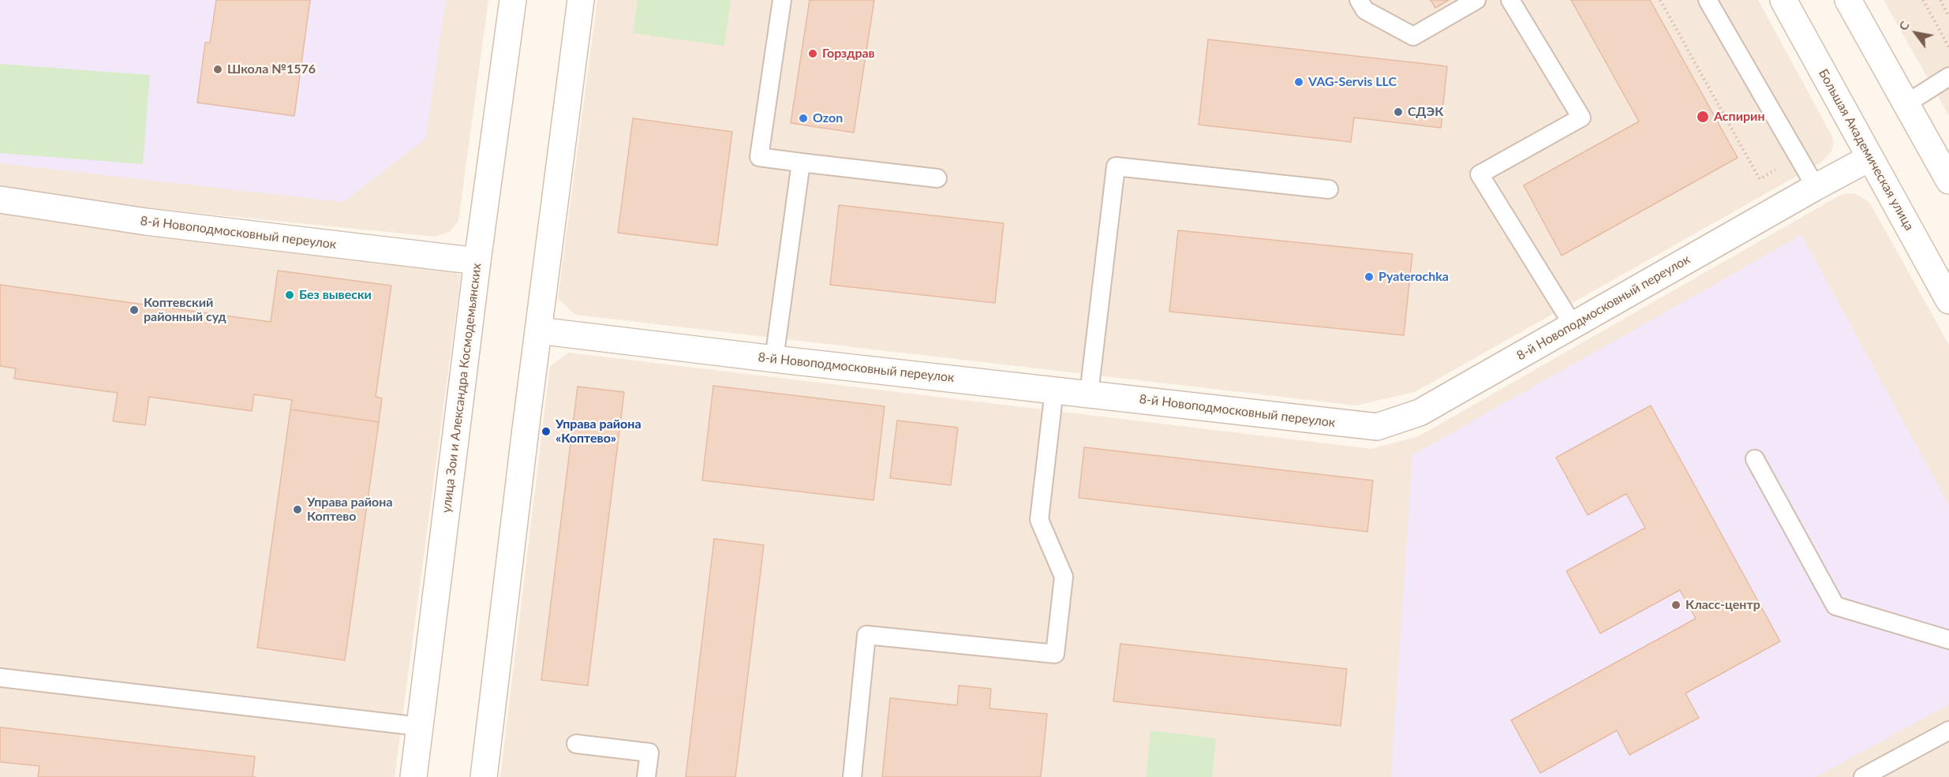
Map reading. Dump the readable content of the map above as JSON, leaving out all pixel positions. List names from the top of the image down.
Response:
{
  "streets": {
    "main road": ["Большая Академическая улица", "8-й Новоподмосковный переулок", "улица Зои и Александра Космодемьянских"]
  },
  "crossings": [
    ["Большая Академическая улица", "8-й Новоподмосковный переулок"],
    ["8-й Новоподмосковный переулок", "улица Зои и Александра Космодемьянских"]
  ],
  "places": [
    "Горздрав",
    "Школа №1576",
    "VAG-Servis LLC",
    "СДЭК",
    "Аспирин",
    "Ozon",
    "Pyaterochka",
    "Без вывески",
    "Коптевский районный суд",
    "Управа района «Коптево»",
    "Управа района Коптево",
    "Класс-центр"
  ],
  "north": "top left"
}
